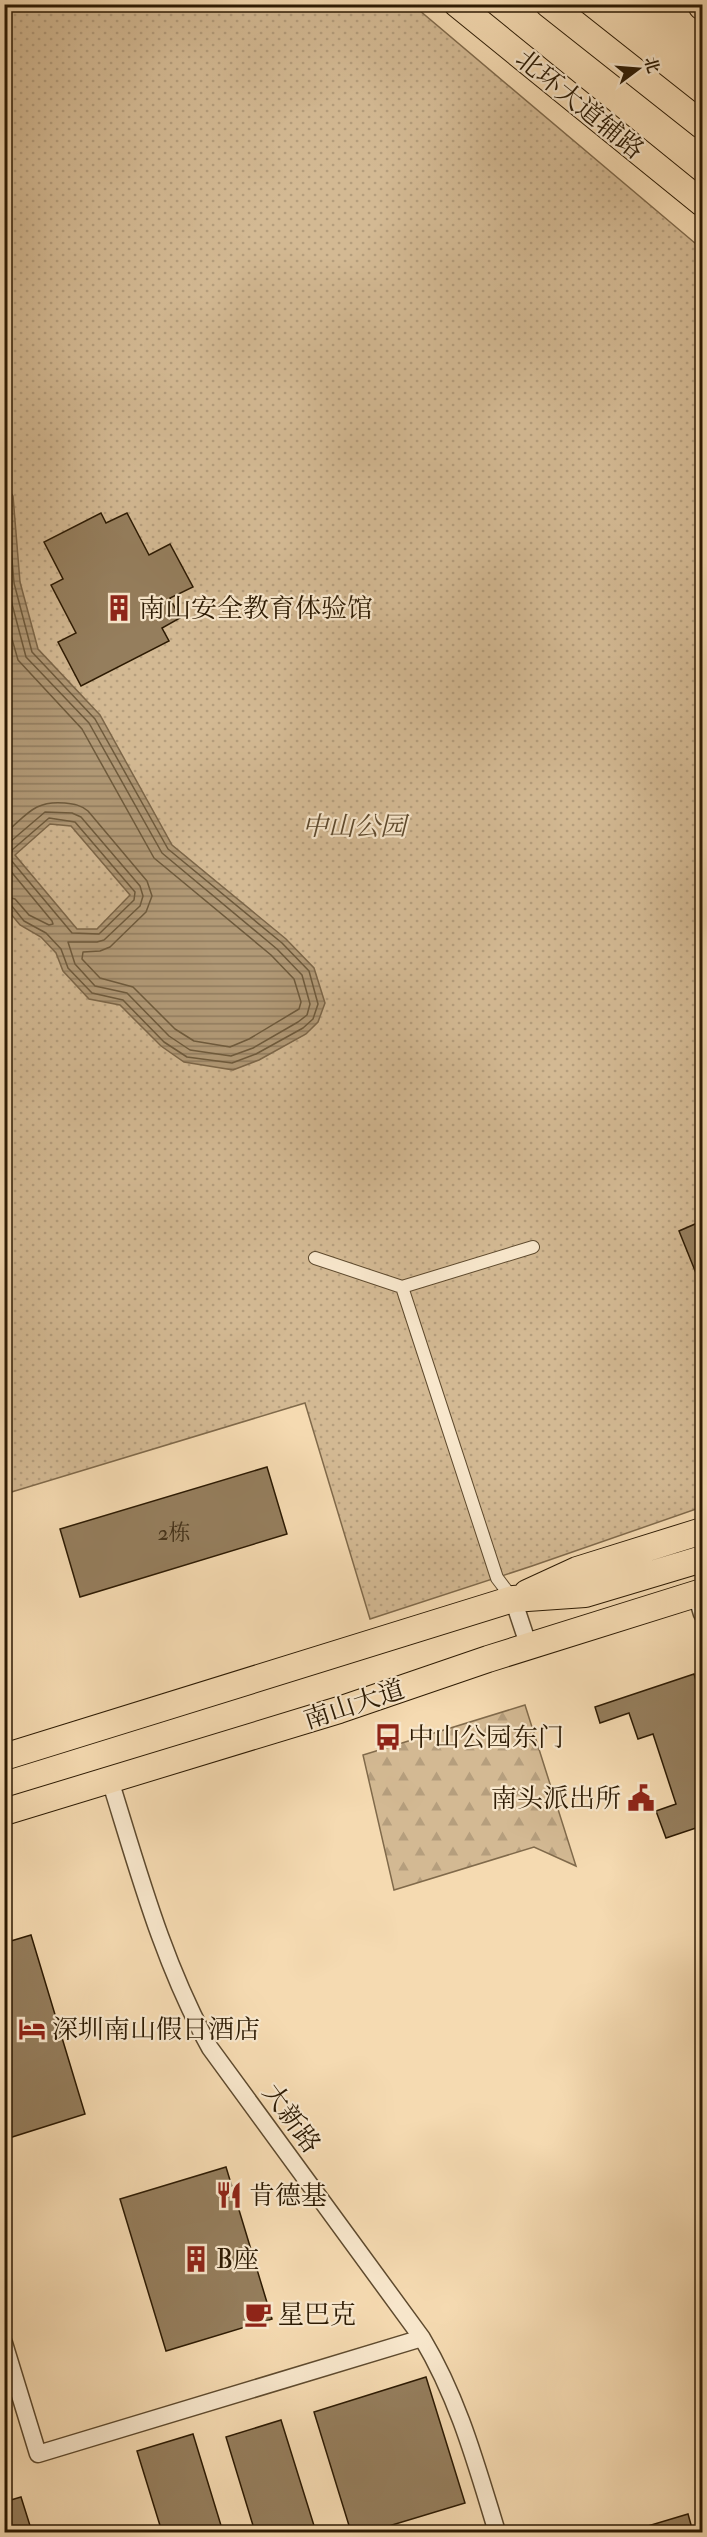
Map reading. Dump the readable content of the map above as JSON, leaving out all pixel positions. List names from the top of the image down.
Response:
{
  "streets": {
    "main road": ["北环大道辅路", "南山大道"],
    "street": ["大新路"]
  },
  "crossings": [
    ["南山大道", "大新路"]
  ],
  "parks": ["中山公园"],
  "places": {
    "building": ["南山安全教育体验馆", "B座"],
    "bus stop": ["中山公园东门"],
    "public building": ["南头派出所"],
    "hotel": ["深圳南山假日酒店"],
    "restaurant": ["肯德基"],
    "cafe": ["星巴克"]
  },
  "house_numbers": ["2栋"],
  "north": "right"
}
